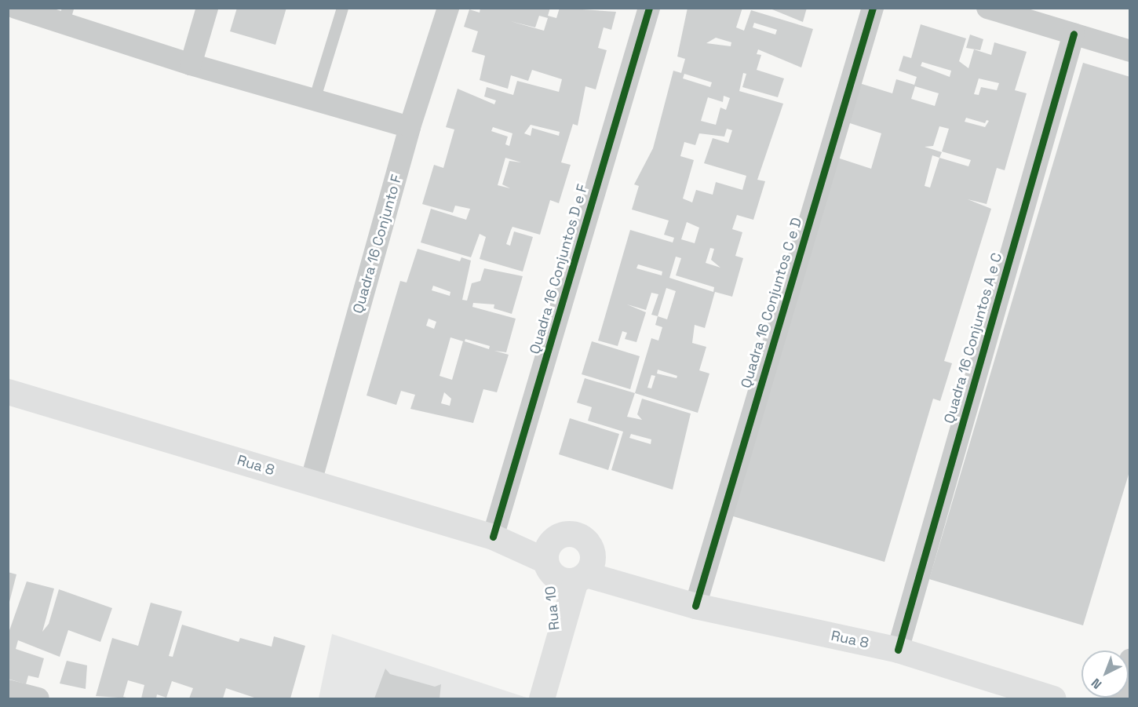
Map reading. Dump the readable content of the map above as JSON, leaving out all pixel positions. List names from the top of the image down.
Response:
{
  "streets": {
    "main road": ["Rua 8", "Rua 10"],
    "street": [
      "Quadra 16 Conjunto F",
      "Quadra 16 Conjuntos D e F",
      "Quadra 16 Conjuntos C e D",
      "Quadra 16 Conjuntos A e C"
    ]
  },
  "crossings": [
    ["Quadra 16 Conjunto F", "Rua 8"],
    ["Quadra 16 Conjuntos D e F", "Rua 8"],
    ["Quadra 16 Conjuntos C e D", "Rua 8"],
    ["Quadra 16 Conjuntos A e C", "Rua 8"],
    ["Rua 8", "Rua 10"]
  ],
  "north": "bottom left"
}
